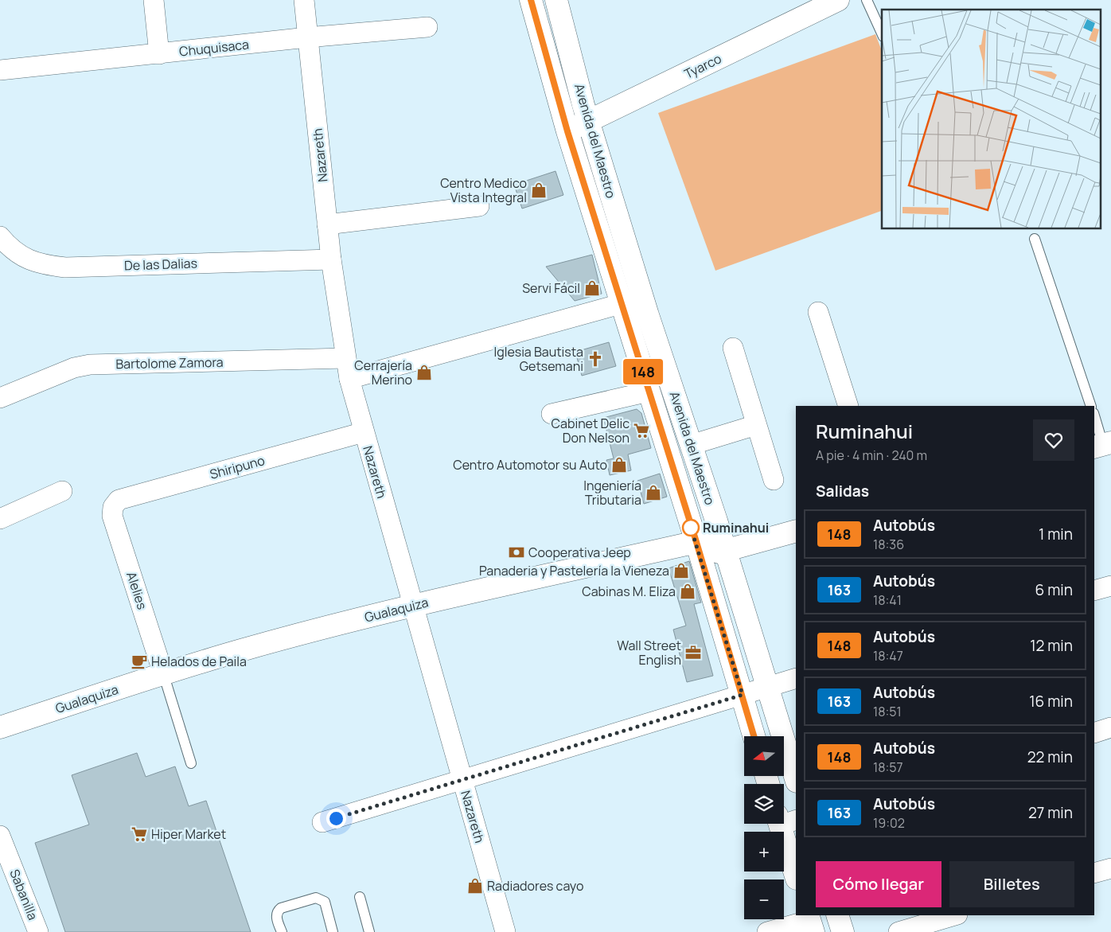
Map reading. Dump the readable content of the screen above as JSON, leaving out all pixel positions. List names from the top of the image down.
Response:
{
  "streets": {
    "main road": ["Tyarco", "Avenida del Maestro", "Gualaquiza"],
    "street": [
      "Chuquisaca",
      "Nazareth",
      "De las Dalias",
      "Bartolome Zamora",
      "Shiripuno",
      "Alelies",
      "Sabanilla"
    ]
  },
  "crossings": [
    ["Chuquisaca", "Nazareth"],
    ["Tyarco", "Avenida del Maestro"],
    ["Avenida del Maestro", "Gualaquiza"],
    ["Nazareth", "De las Dalias"],
    ["Nazareth", "Bartolome Zamora"],
    ["Nazareth", "Shiripuno"],
    ["Nazareth", "Gualaquiza"],
    ["Shiripuno", "Alelies"],
    ["Alelies", "Gualaquiza"]
  ],
  "places": {
    "shop": [
      "Centro Medico Vista Integral",
      "Servi Fácil",
      "Cerrajería Merino",
      "Centro Automotor su Auto",
      "Ingeniería Tributaria",
      "Panaderia y Pastelería la Vieneza",
      "Cabinas M. Eliza",
      "Radiadores cayo"
    ],
    "church": ["Iglesia Bautista Getsemani"],
    "supermarket": ["Cabinet Delic Don Nelson", "Hiper Market"],
    "other": ["Ruminahui"],
    "bank": ["Cooperativa Jeep"],
    "office": ["Wall Street English"],
    "cafe": ["Helados de Paila"]
  },
  "lines": ["bus line 148"],
  "north": "left",
  "page": {
    "on_map": "148",
    "heading": [
      ["Ruminahui", "A pie · 4 min · 240 m"],
      "Salidas"
    ],
    "list": [
      {
        "mark": "148",
        "name": "Autobús",
        "note": "18:36",
        "value": "1 min"
      },
      {
        "mark": "163",
        "name": "Autobús",
        "note": "18:41",
        "value": "6 min"
      },
      {
        "mark": "148",
        "name": "Autobús",
        "note": "18:47",
        "value": "12 min"
      },
      {
        "mark": "163",
        "name": "Autobús",
        "note": "18:51",
        "value": "16 min"
      },
      {
        "mark": "148",
        "name": "Autobús",
        "note": "18:57",
        "value": "22 min"
      },
      {
        "mark": "163",
        "name": "Autobús",
        "note": "19:02",
        "value": "27 min"
      }
    ],
    "map_buttons": ["+", "−"],
    "buttons": ["Cómo llegar", "Billetes"]
  }
}
